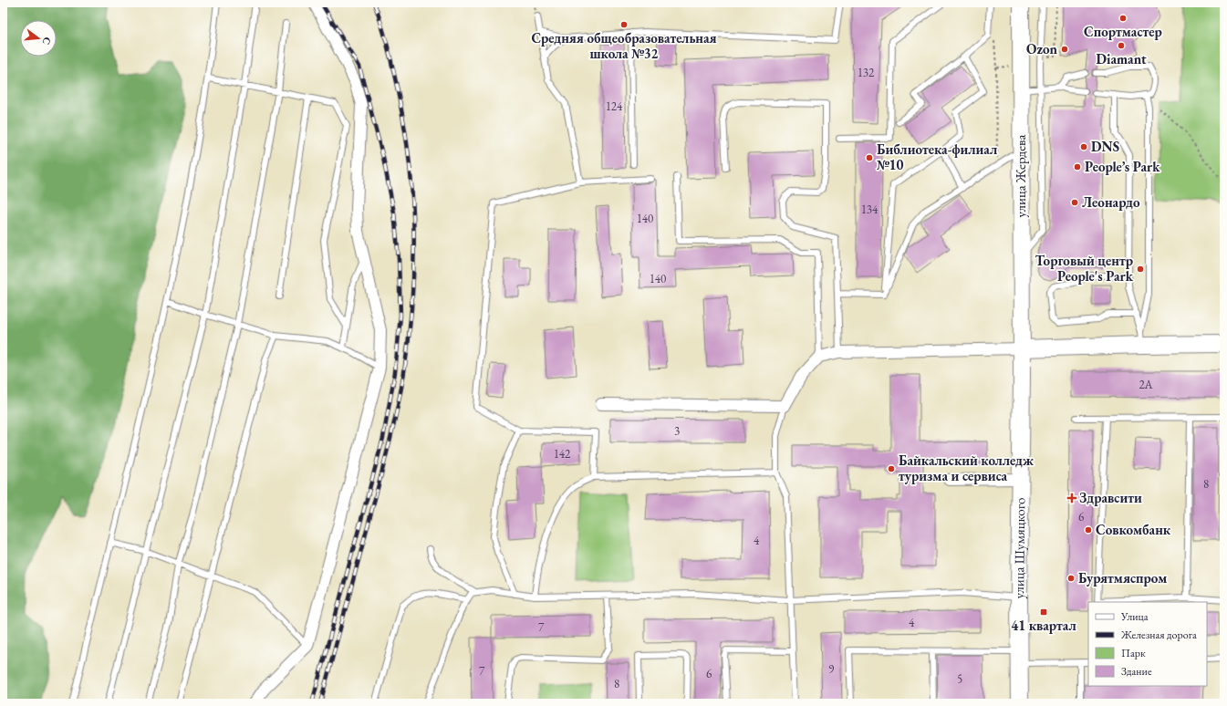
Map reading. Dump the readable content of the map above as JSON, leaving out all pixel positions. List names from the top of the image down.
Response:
{
  "streets": {
    "main road": ["улица Жердева", "улица Шумяцкого"]
  },
  "crossings": [
    ["улица Жердева", "улица Шумяцкого"]
  ],
  "places": {
    "other": [
      "Спортмастер",
      "Средняя общеобразовательная школа №32",
      "Diamant",
      "Ozon",
      "DNS",
      "Библиотека-филиал №10",
      "People’s Park",
      "Леонардо",
      "Торговый центр People's Park",
      "Байкальский колледж туризма и сервиса",
      "Совкомбанк",
      "Бурятмяспром"
    ],
    "health": ["Здравсити"],
    "transit": ["41 квартал"]
  },
  "house_numbers": [
    "132",
    "124",
    "134",
    "140",
    "140",
    "2А",
    "3",
    "142",
    "8",
    "6",
    "4",
    "4",
    "7",
    "9",
    "7",
    "6",
    "5",
    "8"
  ],
  "legend": [
    "Улица",
    "Железная дорога",
    "Парк",
    "Здание"
  ],
  "north": "right"
}
